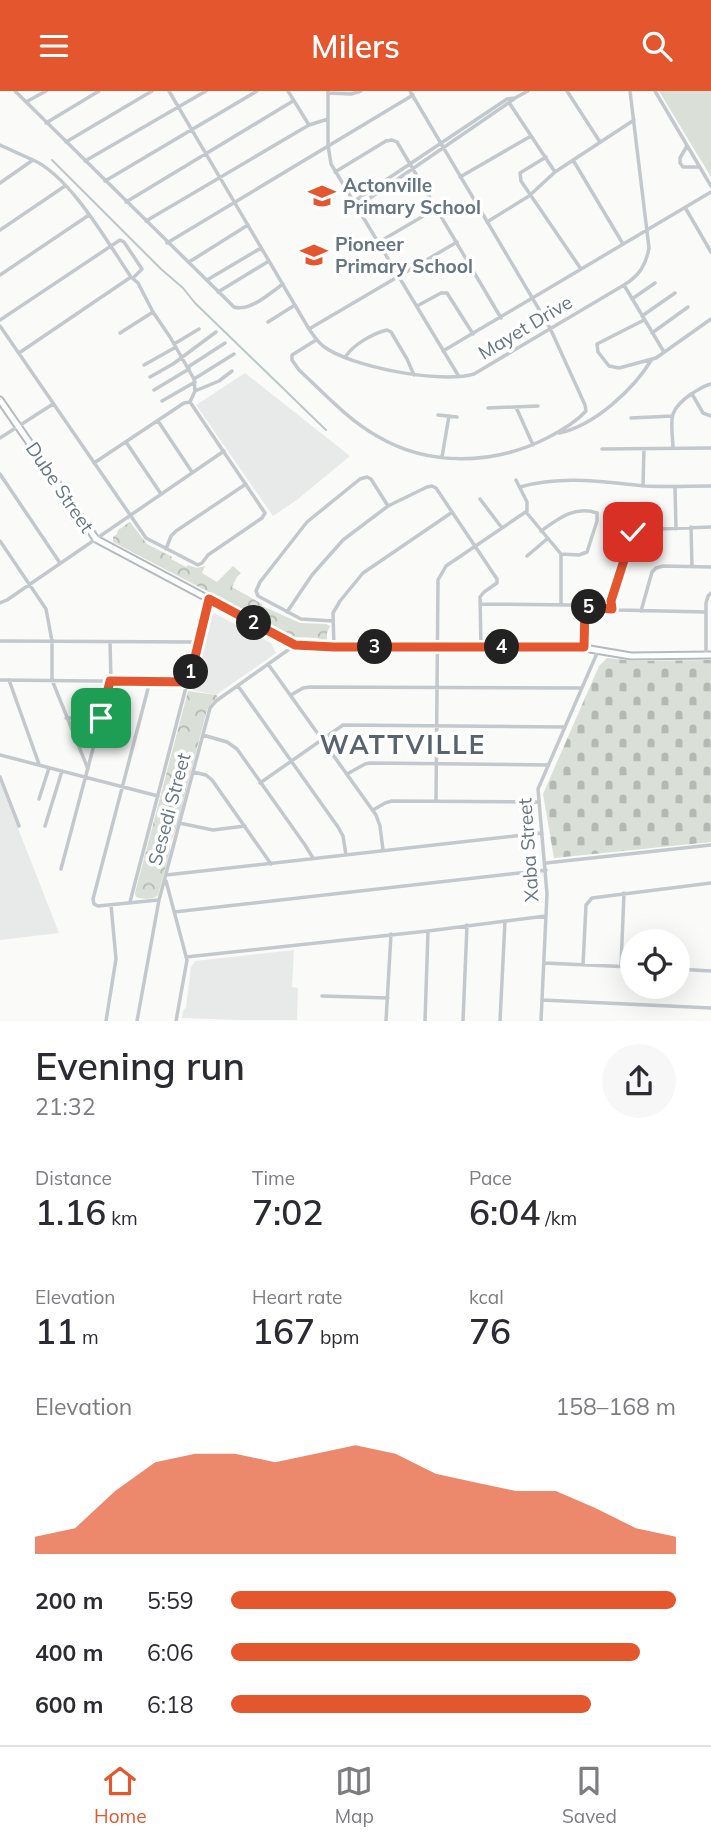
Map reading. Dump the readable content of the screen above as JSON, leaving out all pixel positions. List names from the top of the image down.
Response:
{
  "streets": {
    "street": [
      "Mayet Drive",
      "Dube Street",
      "Sesedi Street",
      "Xaba Street"
    ]
  },
  "districts": ["WATTVILLE"],
  "places": {
    "school or university": ["Actonville Primary School", "Pioneer Primary School"]
  },
  "page": {
    "header": "Milers",
    "pins": [
      "5",
      "2",
      "3",
      "4",
      "1"
    ],
    "heading": ["Evening run", "21:32"],
    "stats": [
      ["Distance", "1.16 km"],
      ["Time", "7:02"],
      ["Pace", "6:04 /km"],
      ["Elevation", "11 m"],
      ["Heart rate", "167 bpm"],
      ["kcal", "76"]
    ],
    "chart": ["Elevation", "158–168 m"],
    "list": [
      {
        "name": "200 m",
        "note": "5:59"
      },
      {
        "name": "400 m",
        "note": "6:06"
      },
      {
        "name": "600 m",
        "note": "6:18"
      }
    ],
    "tabs": ["Home", "Map", "Saved"]
  }
}
